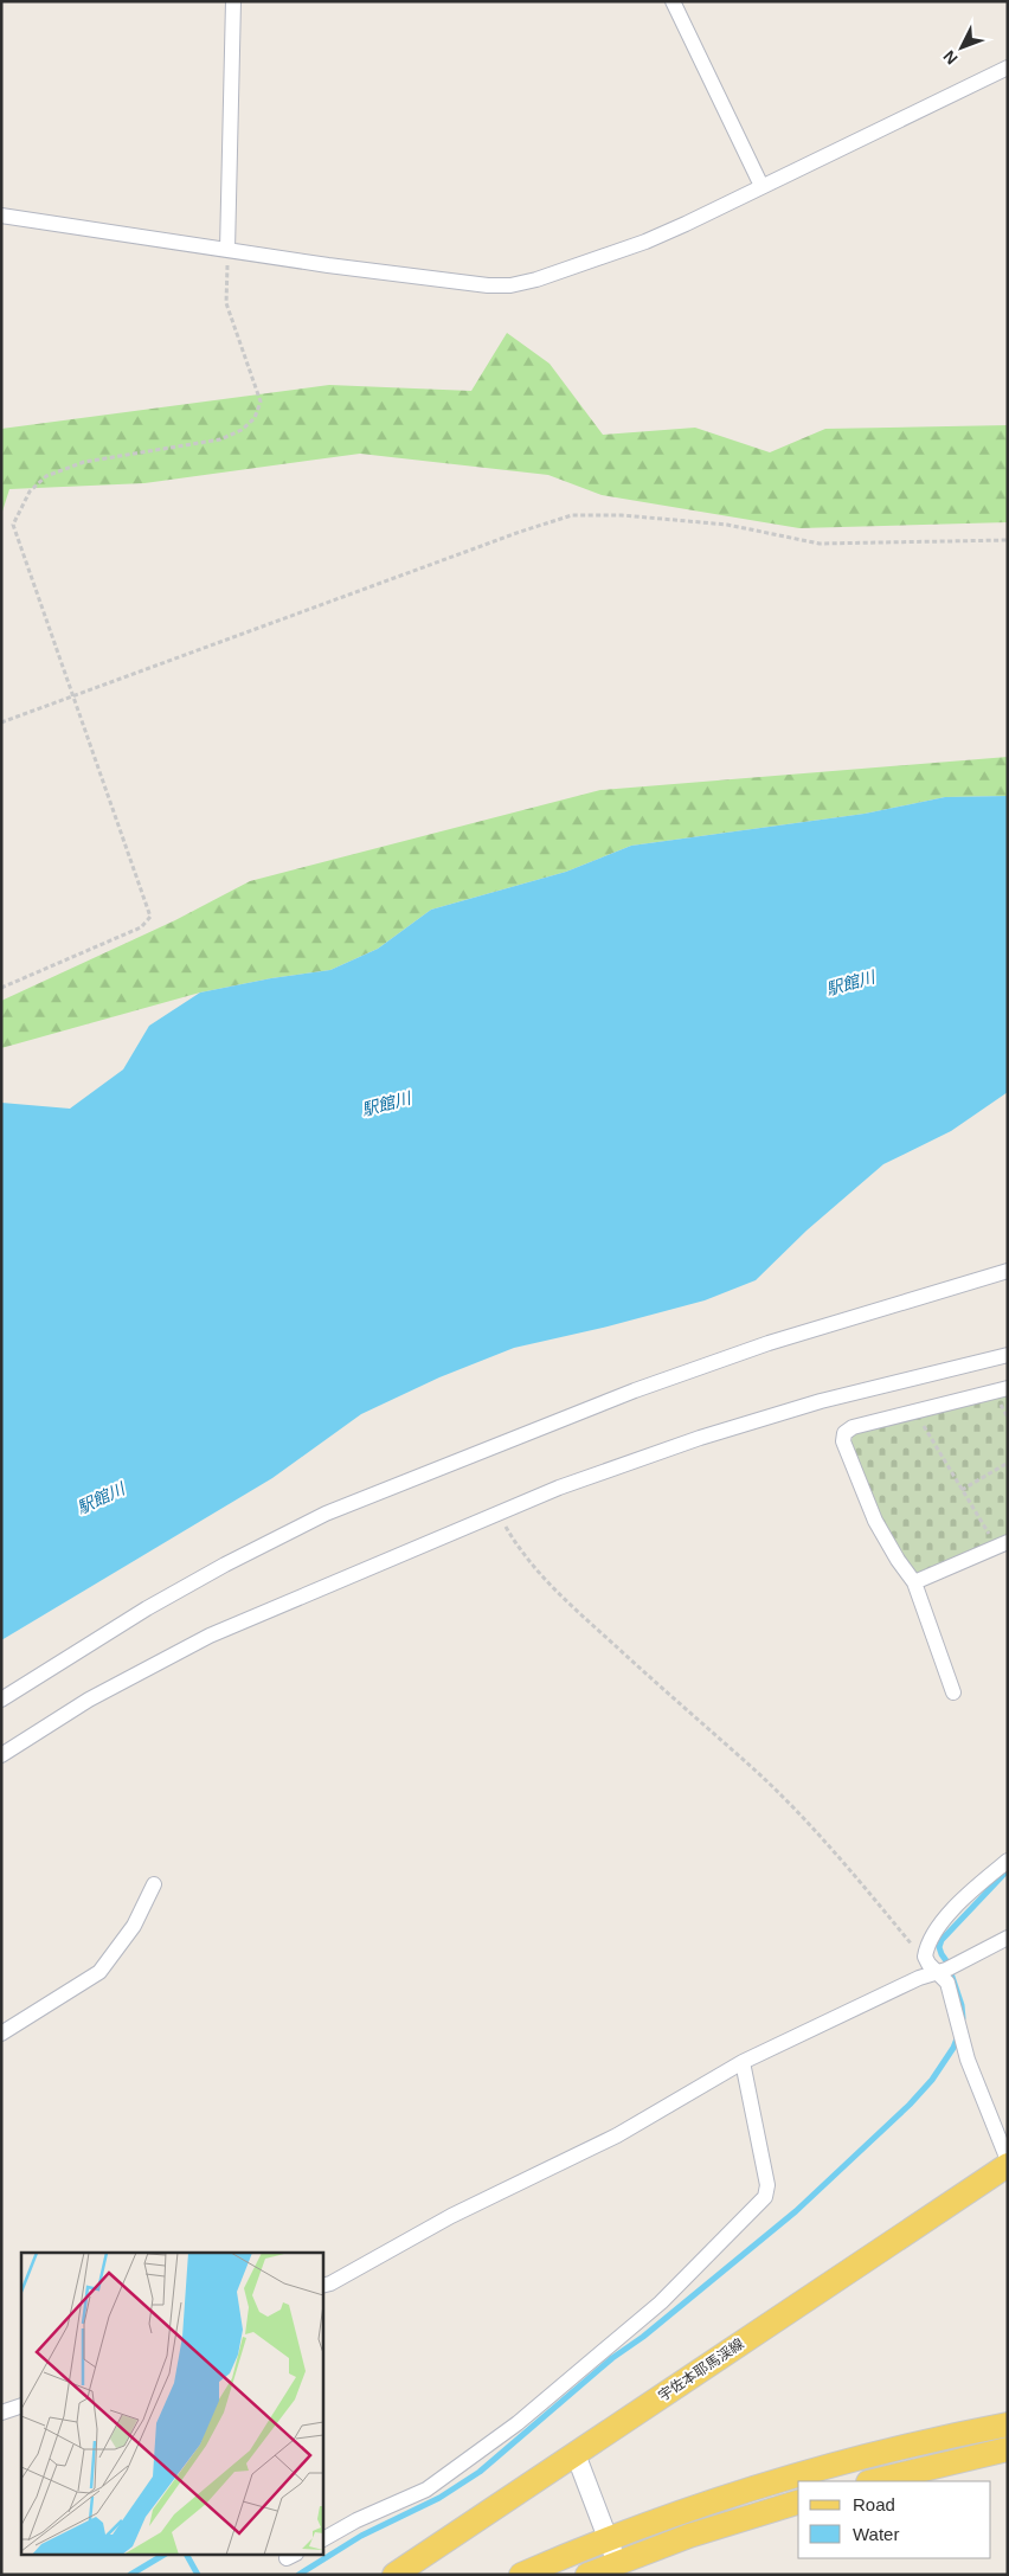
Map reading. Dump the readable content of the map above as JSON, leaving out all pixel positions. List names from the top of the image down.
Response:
{
  "streets": {
    "main road": ["宇佐本耶馬渓線"]
  },
  "water": ["駅館川"],
  "legend": ["Road", "Water"],
  "north": "bottom left"
}
